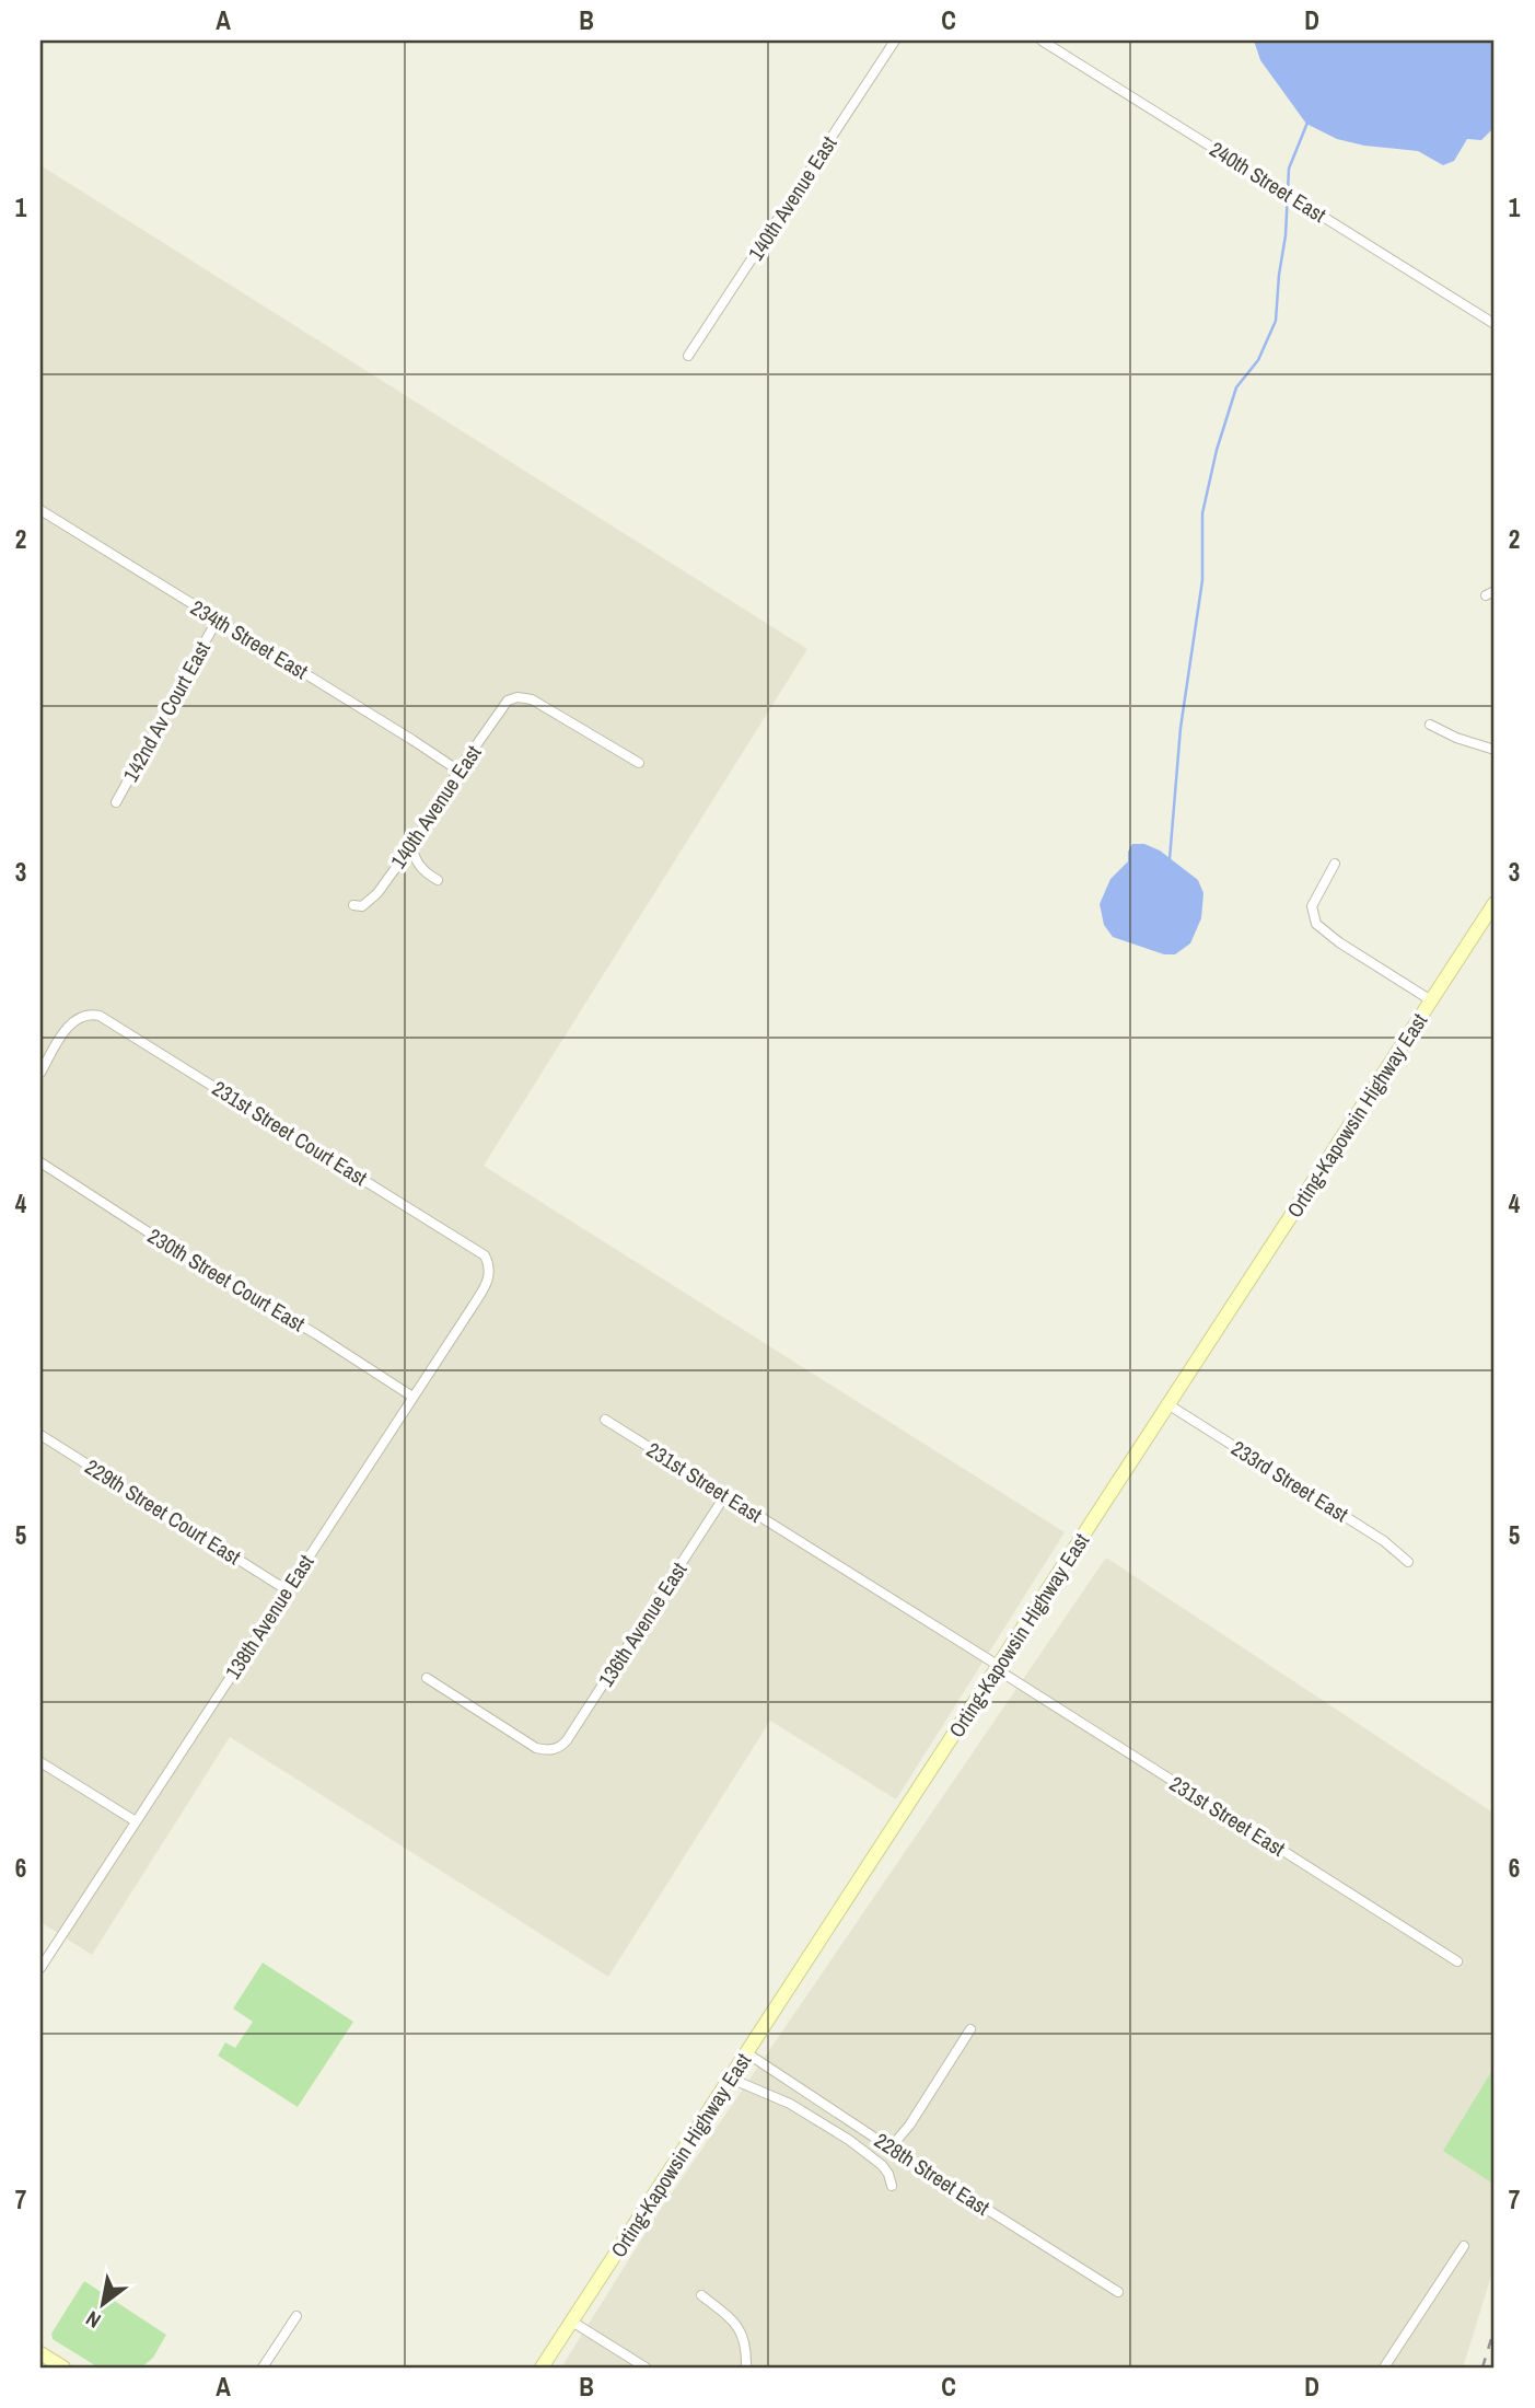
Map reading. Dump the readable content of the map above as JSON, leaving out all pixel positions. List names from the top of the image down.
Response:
{
  "streets": {
    "main road": ["Orting-Kapowsin Highway East"],
    "street": [
      "240th Street East",
      "140th Avenue East",
      "234th Street East",
      "142nd Av Court East",
      "231st Street Court East",
      "230th Street Court East",
      "233rd Street East",
      "231st Street East",
      "229th Street Court East",
      "138th Avenue East",
      "136th Avenue East",
      "228th Street East"
    ]
  },
  "crossings": [
    ["140th Avenue East", "234th Street East"],
    ["234th Street East", "142nd Av Court East"],
    ["Orting-Kapowsin Highway East", "233rd Street East"],
    ["Orting-Kapowsin Highway East", "231st Street East"],
    ["Orting-Kapowsin Highway East", "228th Street East"],
    ["231st Street Court East", "138th Avenue East"],
    ["230th Street Court East", "138th Avenue East"],
    ["231st Street East", "136th Avenue East"],
    ["229th Street Court East", "138th Avenue East"]
  ],
  "north": "bottom left",
  "grid": {
    "columns": [
      "A",
      "B",
      "C",
      "D"
    ],
    "rows": [
      "1",
      "2",
      "3",
      "4",
      "5",
      "6",
      "7"
    ]
  }
}
